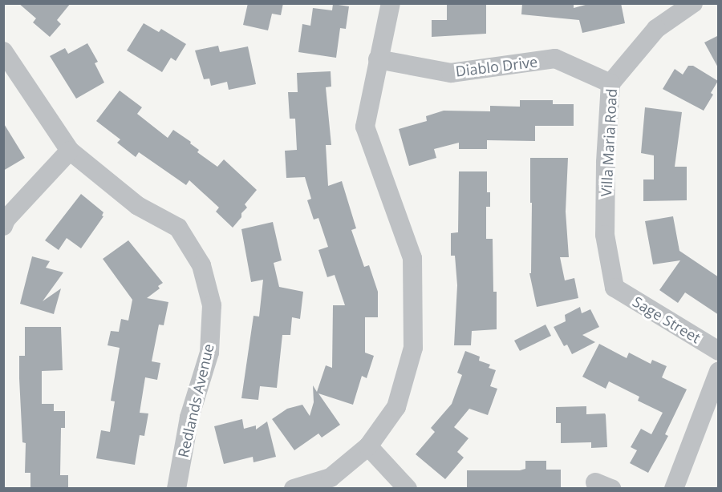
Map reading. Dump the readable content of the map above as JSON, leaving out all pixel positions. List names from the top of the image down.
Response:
{
  "streets": {
    "street": [
      "Diablo Drive",
      "Villa Maria Road",
      "Sage Street",
      "Redlands Avenue"
    ]
  },
  "crossings": [
    ["Diablo Drive", "Villa Maria Road"],
    ["Villa Maria Road", "Sage Street"]
  ]
}
